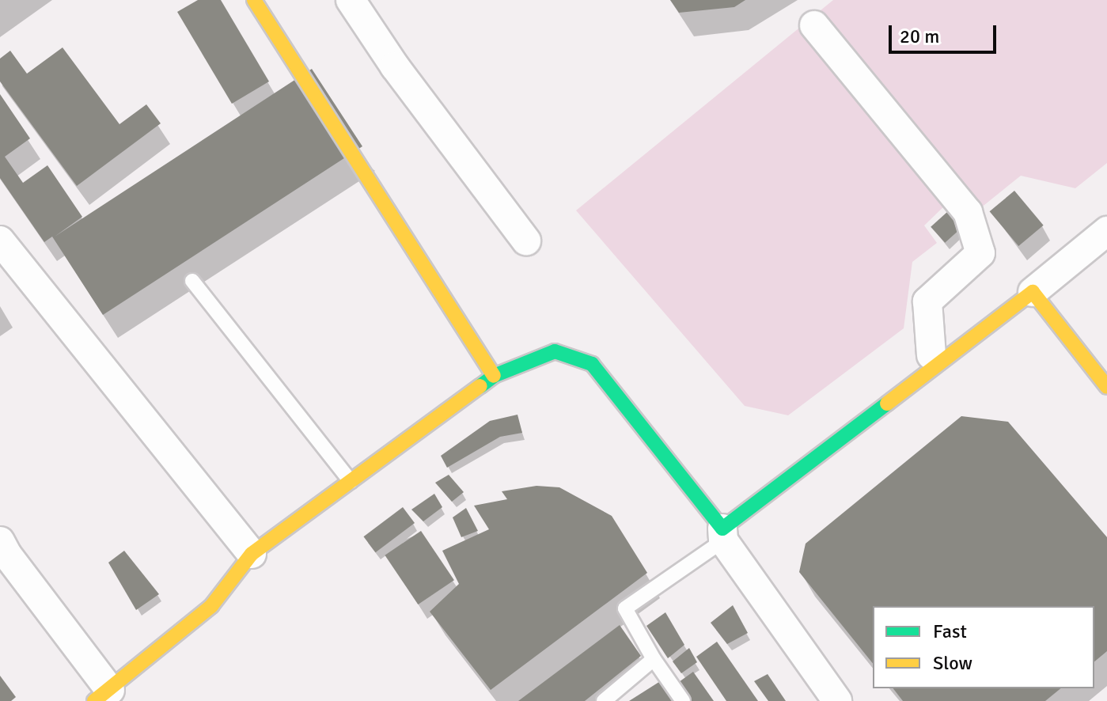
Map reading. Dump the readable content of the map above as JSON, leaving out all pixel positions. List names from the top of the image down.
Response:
{
  "legend": ["Fast", "Slow"],
  "scale_bar": "20 m"
}
